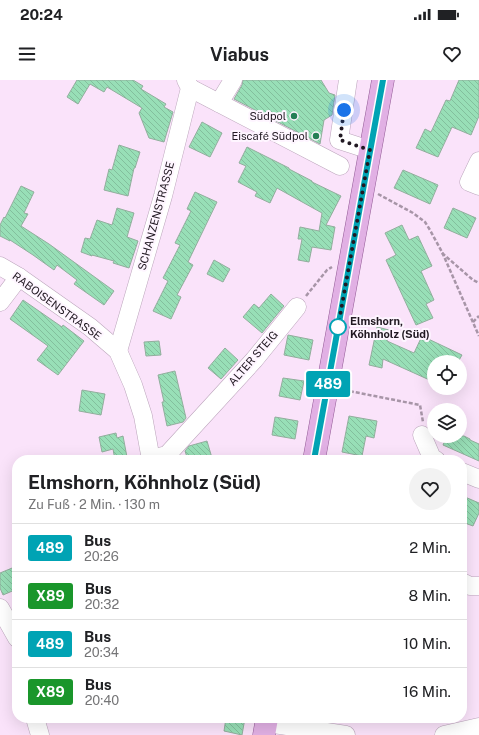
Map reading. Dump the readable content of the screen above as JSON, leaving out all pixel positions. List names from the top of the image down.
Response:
{
  "streets": {
    "street": ["SCHANZENSTRASSE", "RABOISENSTRASSE", "ALTER STEIG"]
  },
  "crossings": [
    ["SCHANZENSTRASSE", "RABOISENSTRASSE"]
  ],
  "places": ["Südpol", "Eiscafé Südpol", "Elmshorn, Köhnholz (Süd)"],
  "lines": ["bus line 489"],
  "page": {
    "status": "20:24",
    "header": "Viabus",
    "on_map": "489",
    "heading": ["Elmshorn, Köhnholz (Süd)", "Zu Fuß · 2 Min. · 130 m"],
    "list": [
      {
        "mark": "489",
        "name": "Bus",
        "note": "20:26",
        "value": "2 Min."
      },
      {
        "mark": "X89",
        "name": "Bus",
        "note": "20:32",
        "value": "8 Min."
      },
      {
        "mark": "489",
        "name": "Bus",
        "note": "20:34",
        "value": "10 Min."
      },
      {
        "mark": "X89",
        "name": "Bus",
        "note": "20:40",
        "value": "16 Min."
      }
    ]
  }
}
